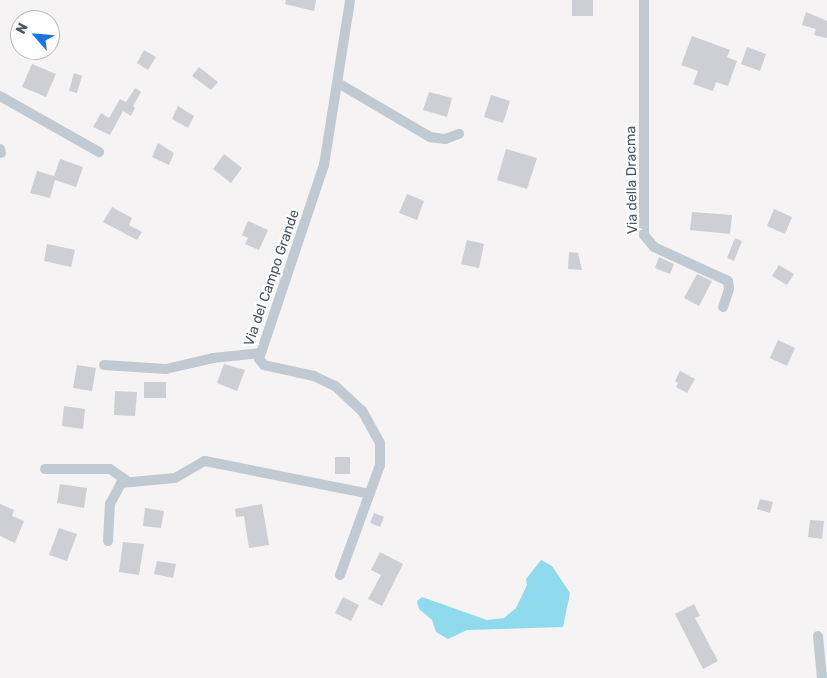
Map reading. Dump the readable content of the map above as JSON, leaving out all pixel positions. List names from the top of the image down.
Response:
{
  "streets": {
    "street": ["Via della Dracma", "Via del Campo Grande"]
  },
  "north": "top left"
}
